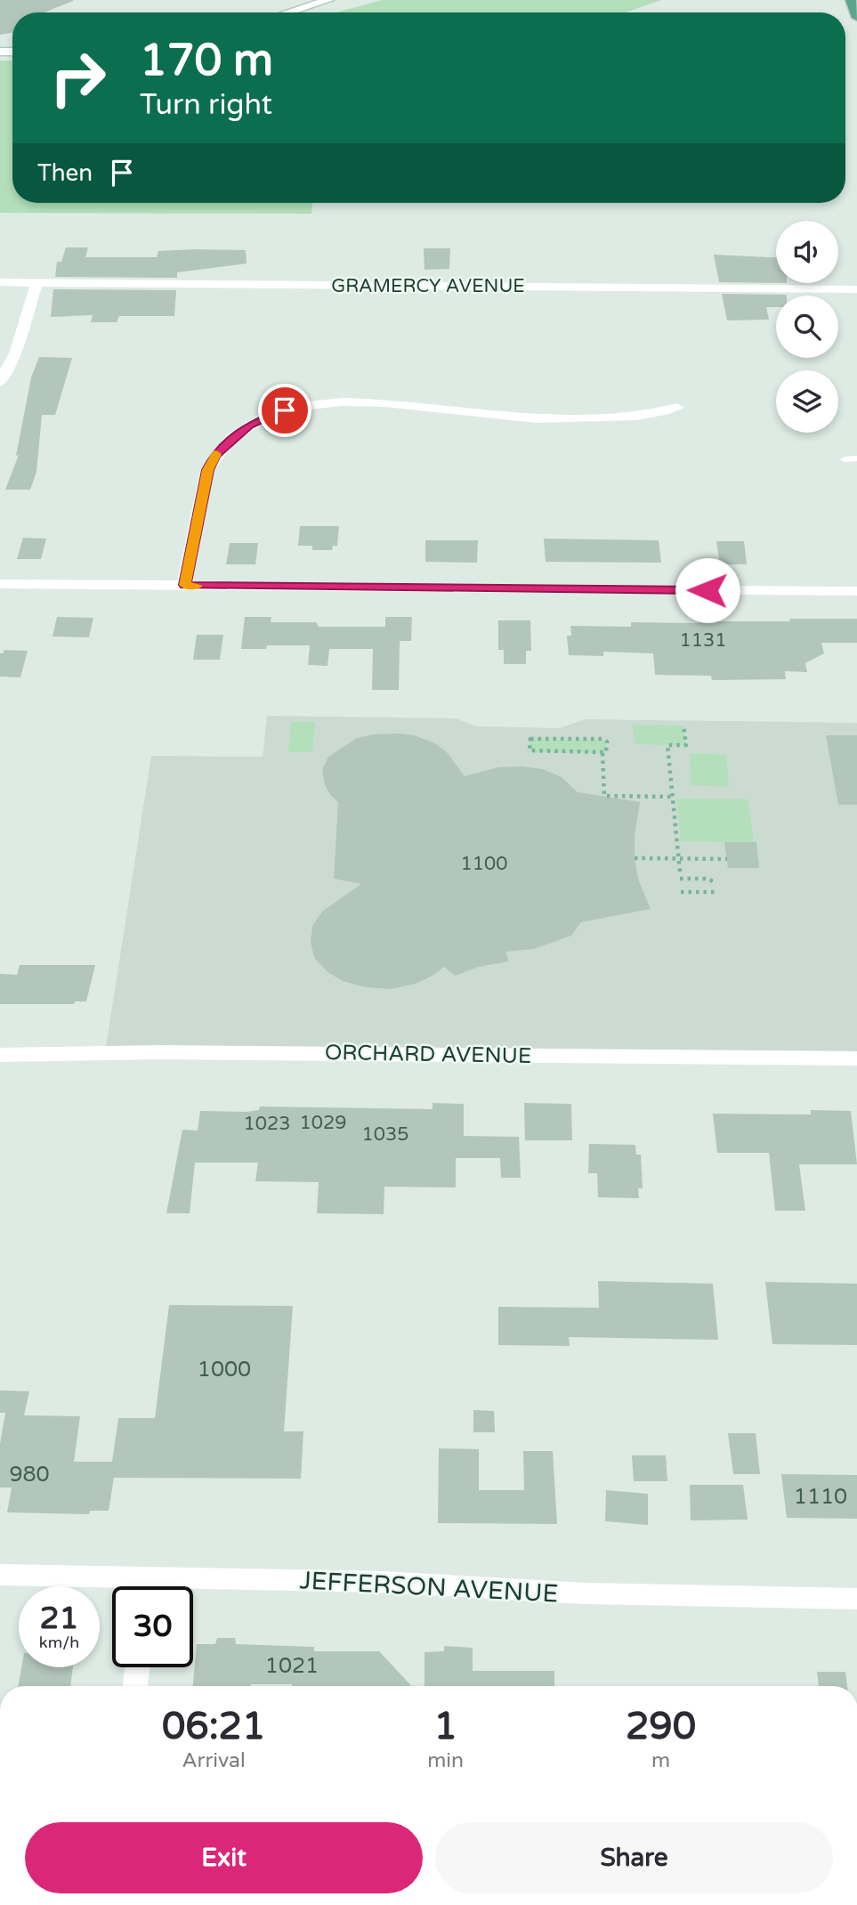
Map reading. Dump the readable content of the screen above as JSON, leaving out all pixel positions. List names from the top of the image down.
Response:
{
  "streets": {
    "street": ["GRAMERCY AVENUE", "ORCHARD AVENUE", "JEFFERSON AVENUE"]
  },
  "house_numbers": [
    "1131",
    "1100",
    "1029",
    "1023",
    "1035",
    "1000",
    "980",
    "1110",
    "1021"
  ],
  "page": {
    "turn": ["170 m", "Turn right"],
    "then": "Then",
    "speed": "21 km/h",
    "limit": "30",
    "eta": [
      "06:21",
      "Arrival",
      "1",
      "min",
      "290",
      "m"
    ],
    "buttons": ["Exit", "Share"]
  }
}
